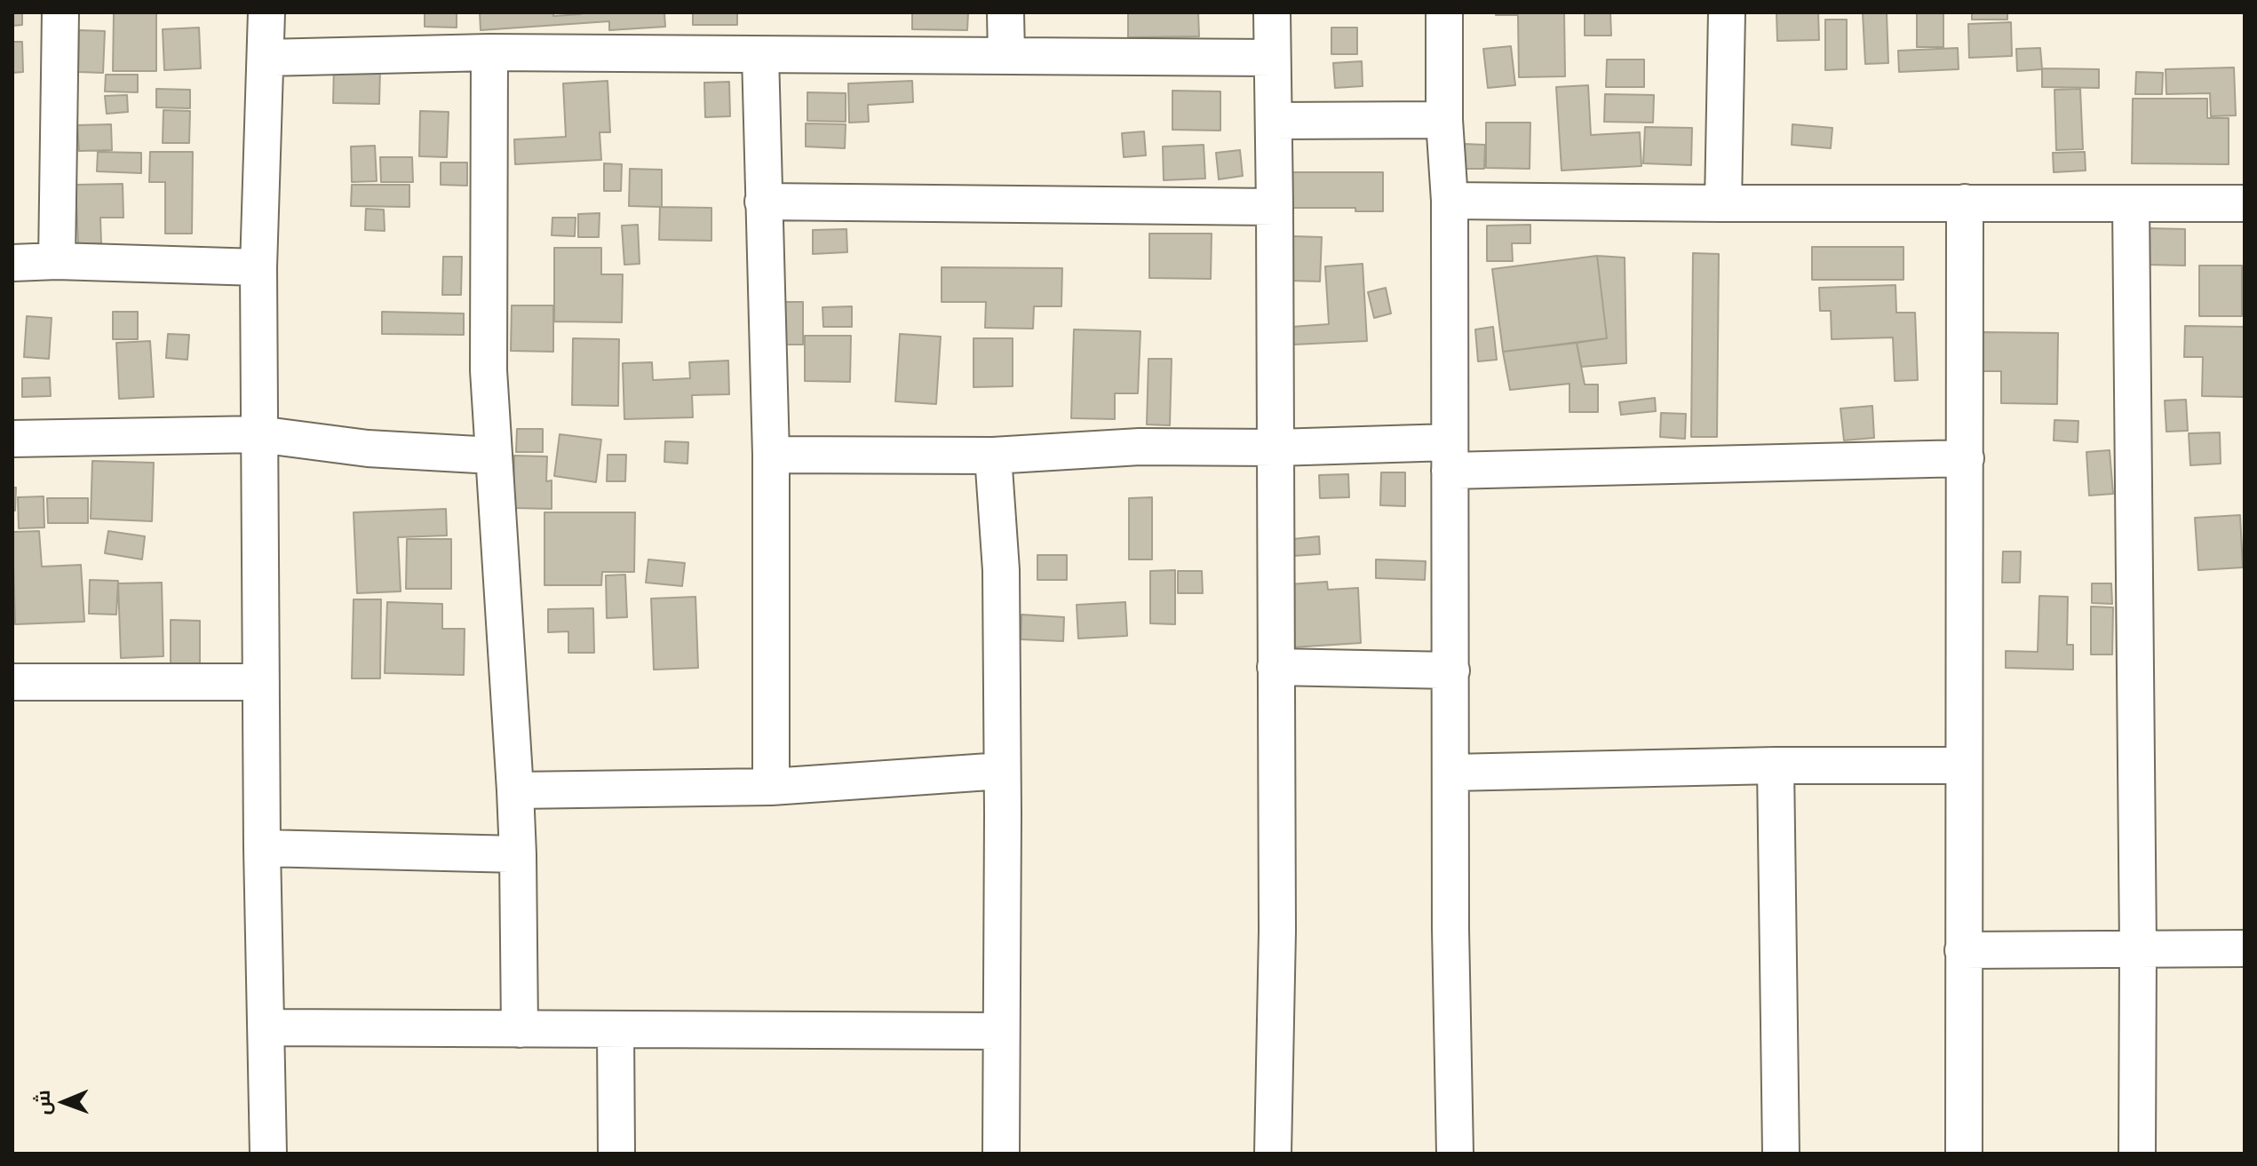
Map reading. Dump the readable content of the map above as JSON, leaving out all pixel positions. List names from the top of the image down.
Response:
{
  "north": "left"
}
